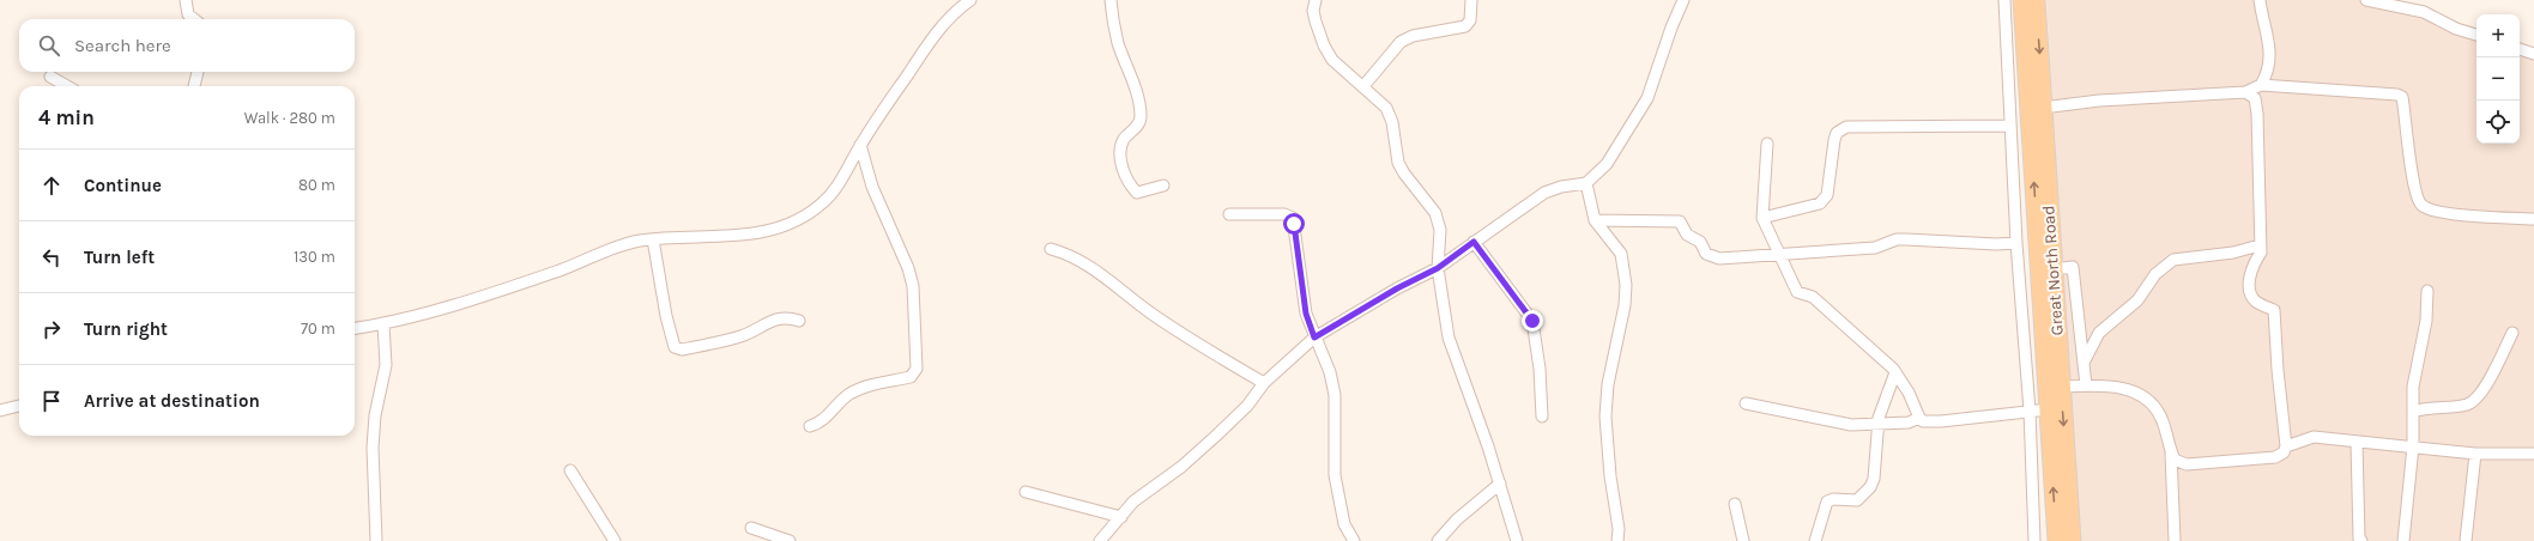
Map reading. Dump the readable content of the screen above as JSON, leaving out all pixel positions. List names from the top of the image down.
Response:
{
  "streets": {
    "main road": ["Great North Road"]
  },
  "page": {
    "map_buttons": ["+", "−"],
    "search": "Search here",
    "heading": ["4 min", "Walk · 280 m"],
    "list": [
      ["Continue", "80 m"],
      ["Turn left", "130 m"],
      ["Turn right", "70 m"],
      "Arrive at destination"
    ]
  }
}
